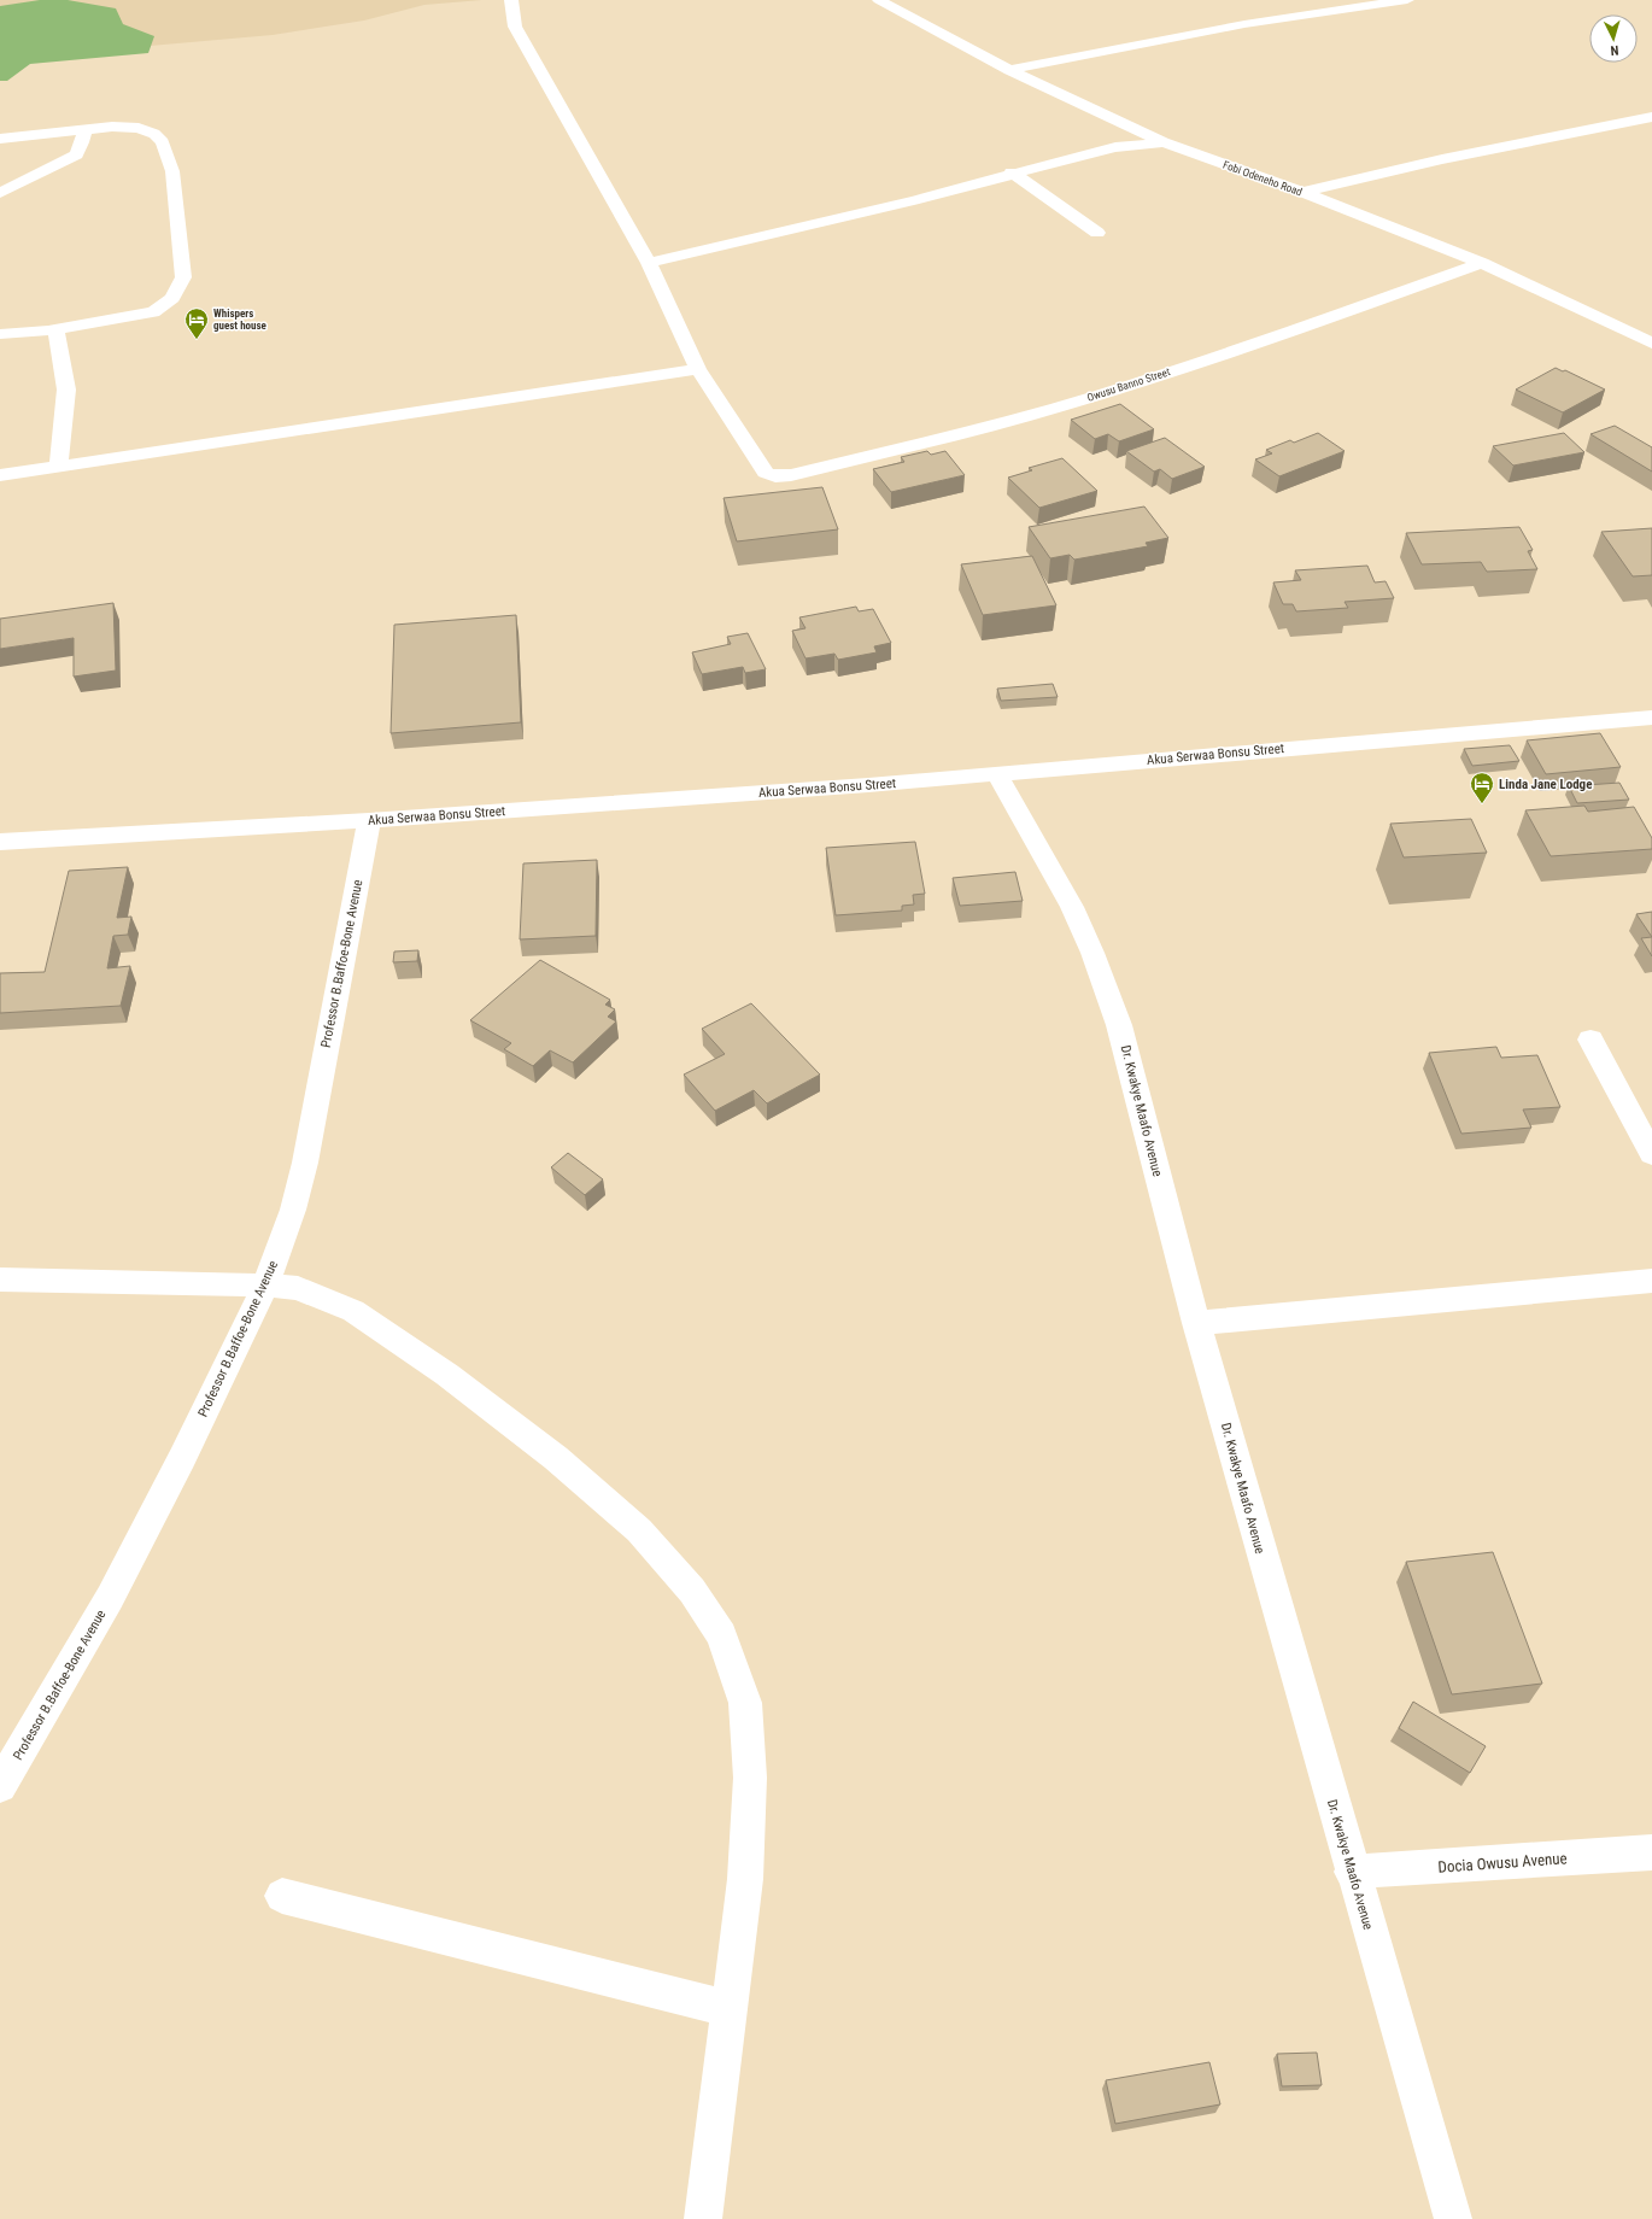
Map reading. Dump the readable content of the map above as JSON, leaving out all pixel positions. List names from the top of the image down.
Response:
{
  "streets": {
    "street": [
      "Fobi Odeneho Road",
      "Owusu Banno Street",
      "Akua Serwaa Bonsu Street",
      "Professor B.Baffoe-Bone Avenue",
      "Dr. Kwakye Maafo Avenue",
      "Docia Owusu Avenue"
    ]
  },
  "crossings": [
    ["Fobi Odeneho Road", "Owusu Banno Street"],
    ["Akua Serwaa Bonsu Street", "Professor B.Baffoe-Bone Avenue"],
    ["Akua Serwaa Bonsu Street", "Dr. Kwakye Maafo Avenue"],
    ["Dr. Kwakye Maafo Avenue", "Docia Owusu Avenue"]
  ],
  "places": {
    "hotel": ["Whispers guest house", "Linda Jane Lodge"]
  },
  "north": "bottom"
}
